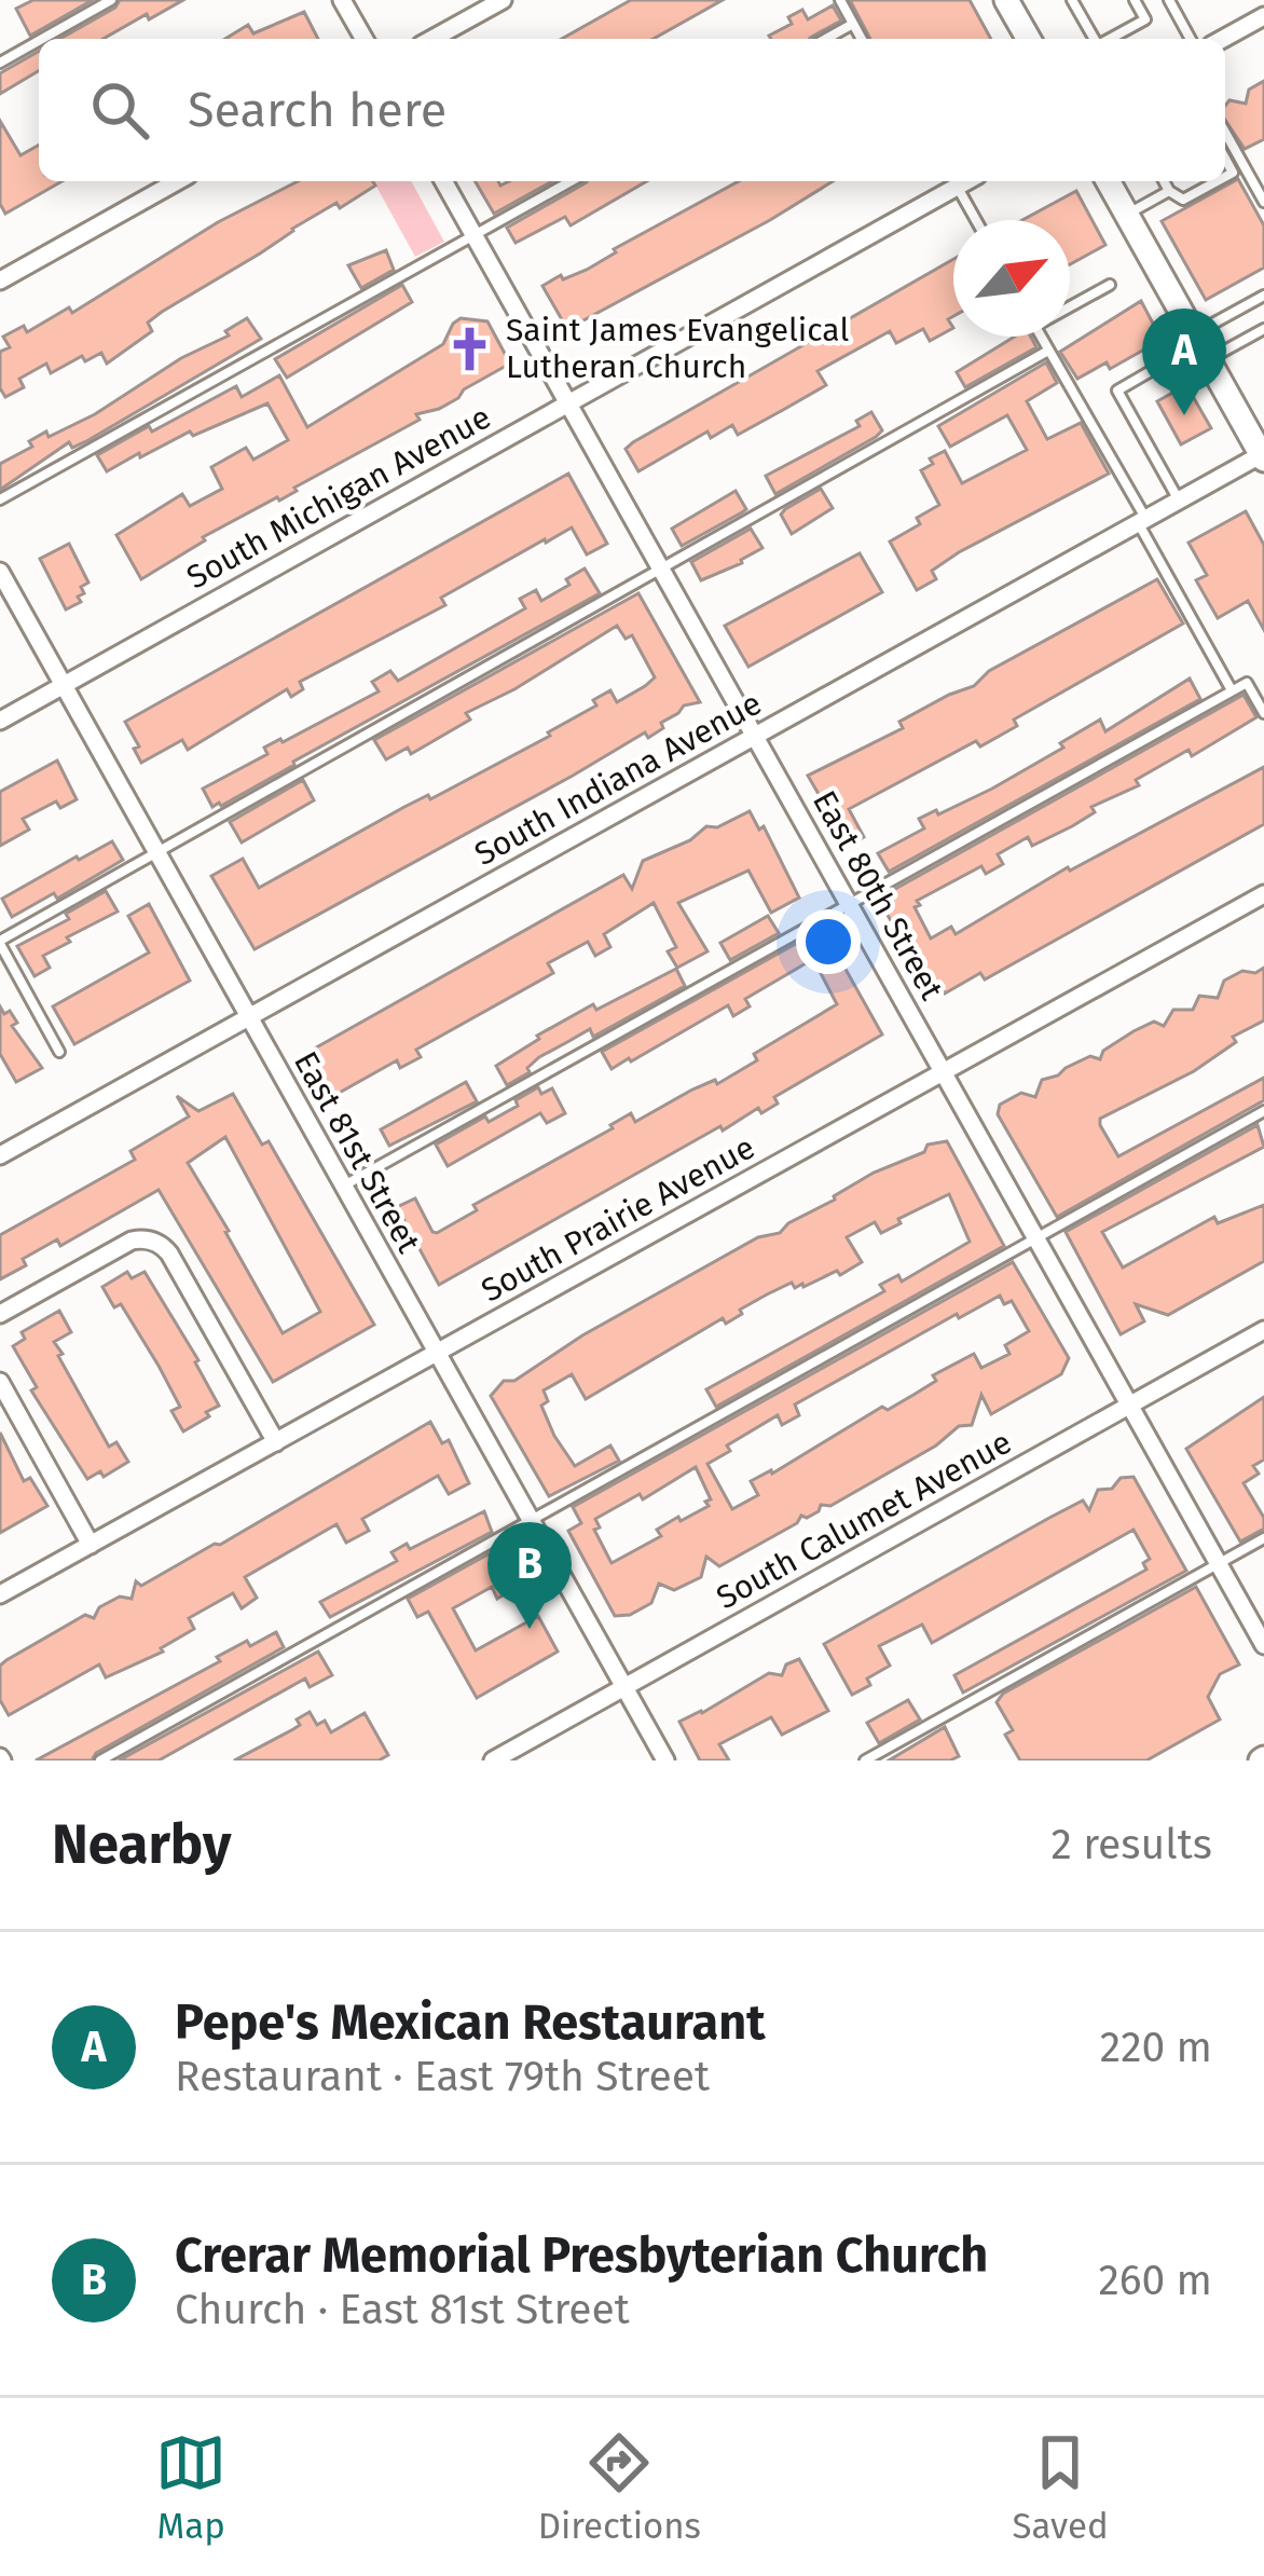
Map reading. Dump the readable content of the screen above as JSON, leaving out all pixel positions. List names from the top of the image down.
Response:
{
  "streets": {
    "street": [
      "South Michigan Avenue",
      "South Indiana Avenue",
      "East 80th Street",
      "East 81st Street",
      "South Prairie Avenue",
      "South Calumet Avenue"
    ]
  },
  "crossings": [
    ["South Michigan Avenue", "East 80th Street"],
    ["South Michigan Avenue", "East 81st Street"],
    ["South Indiana Avenue", "East 80th Street"],
    ["South Indiana Avenue", "East 81st Street"],
    ["East 80th Street", "South Prairie Avenue"],
    ["East 80th Street", "South Calumet Avenue"],
    ["East 81st Street", "South Prairie Avenue"],
    ["East 81st Street", "South Calumet Avenue"]
  ],
  "places": {
    "church": ["Saint James Evangelical Lutheran Church"]
  },
  "north": "top right",
  "page": {
    "search": "Search here",
    "pins": ["A", "B"],
    "heading": ["Nearby", "2 results"],
    "list": [
      {
        "mark": "A",
        "name": "Pepe's Mexican Restaurant",
        "note": "Restaurant · East 79th Street",
        "value": "220 m"
      },
      {
        "mark": "B",
        "name": "Crerar Memorial Presbyterian Church",
        "note": "Church · East 81st Street",
        "value": "260 m"
      }
    ],
    "nav": ["Map", "Directions", "Saved"]
  }
}
